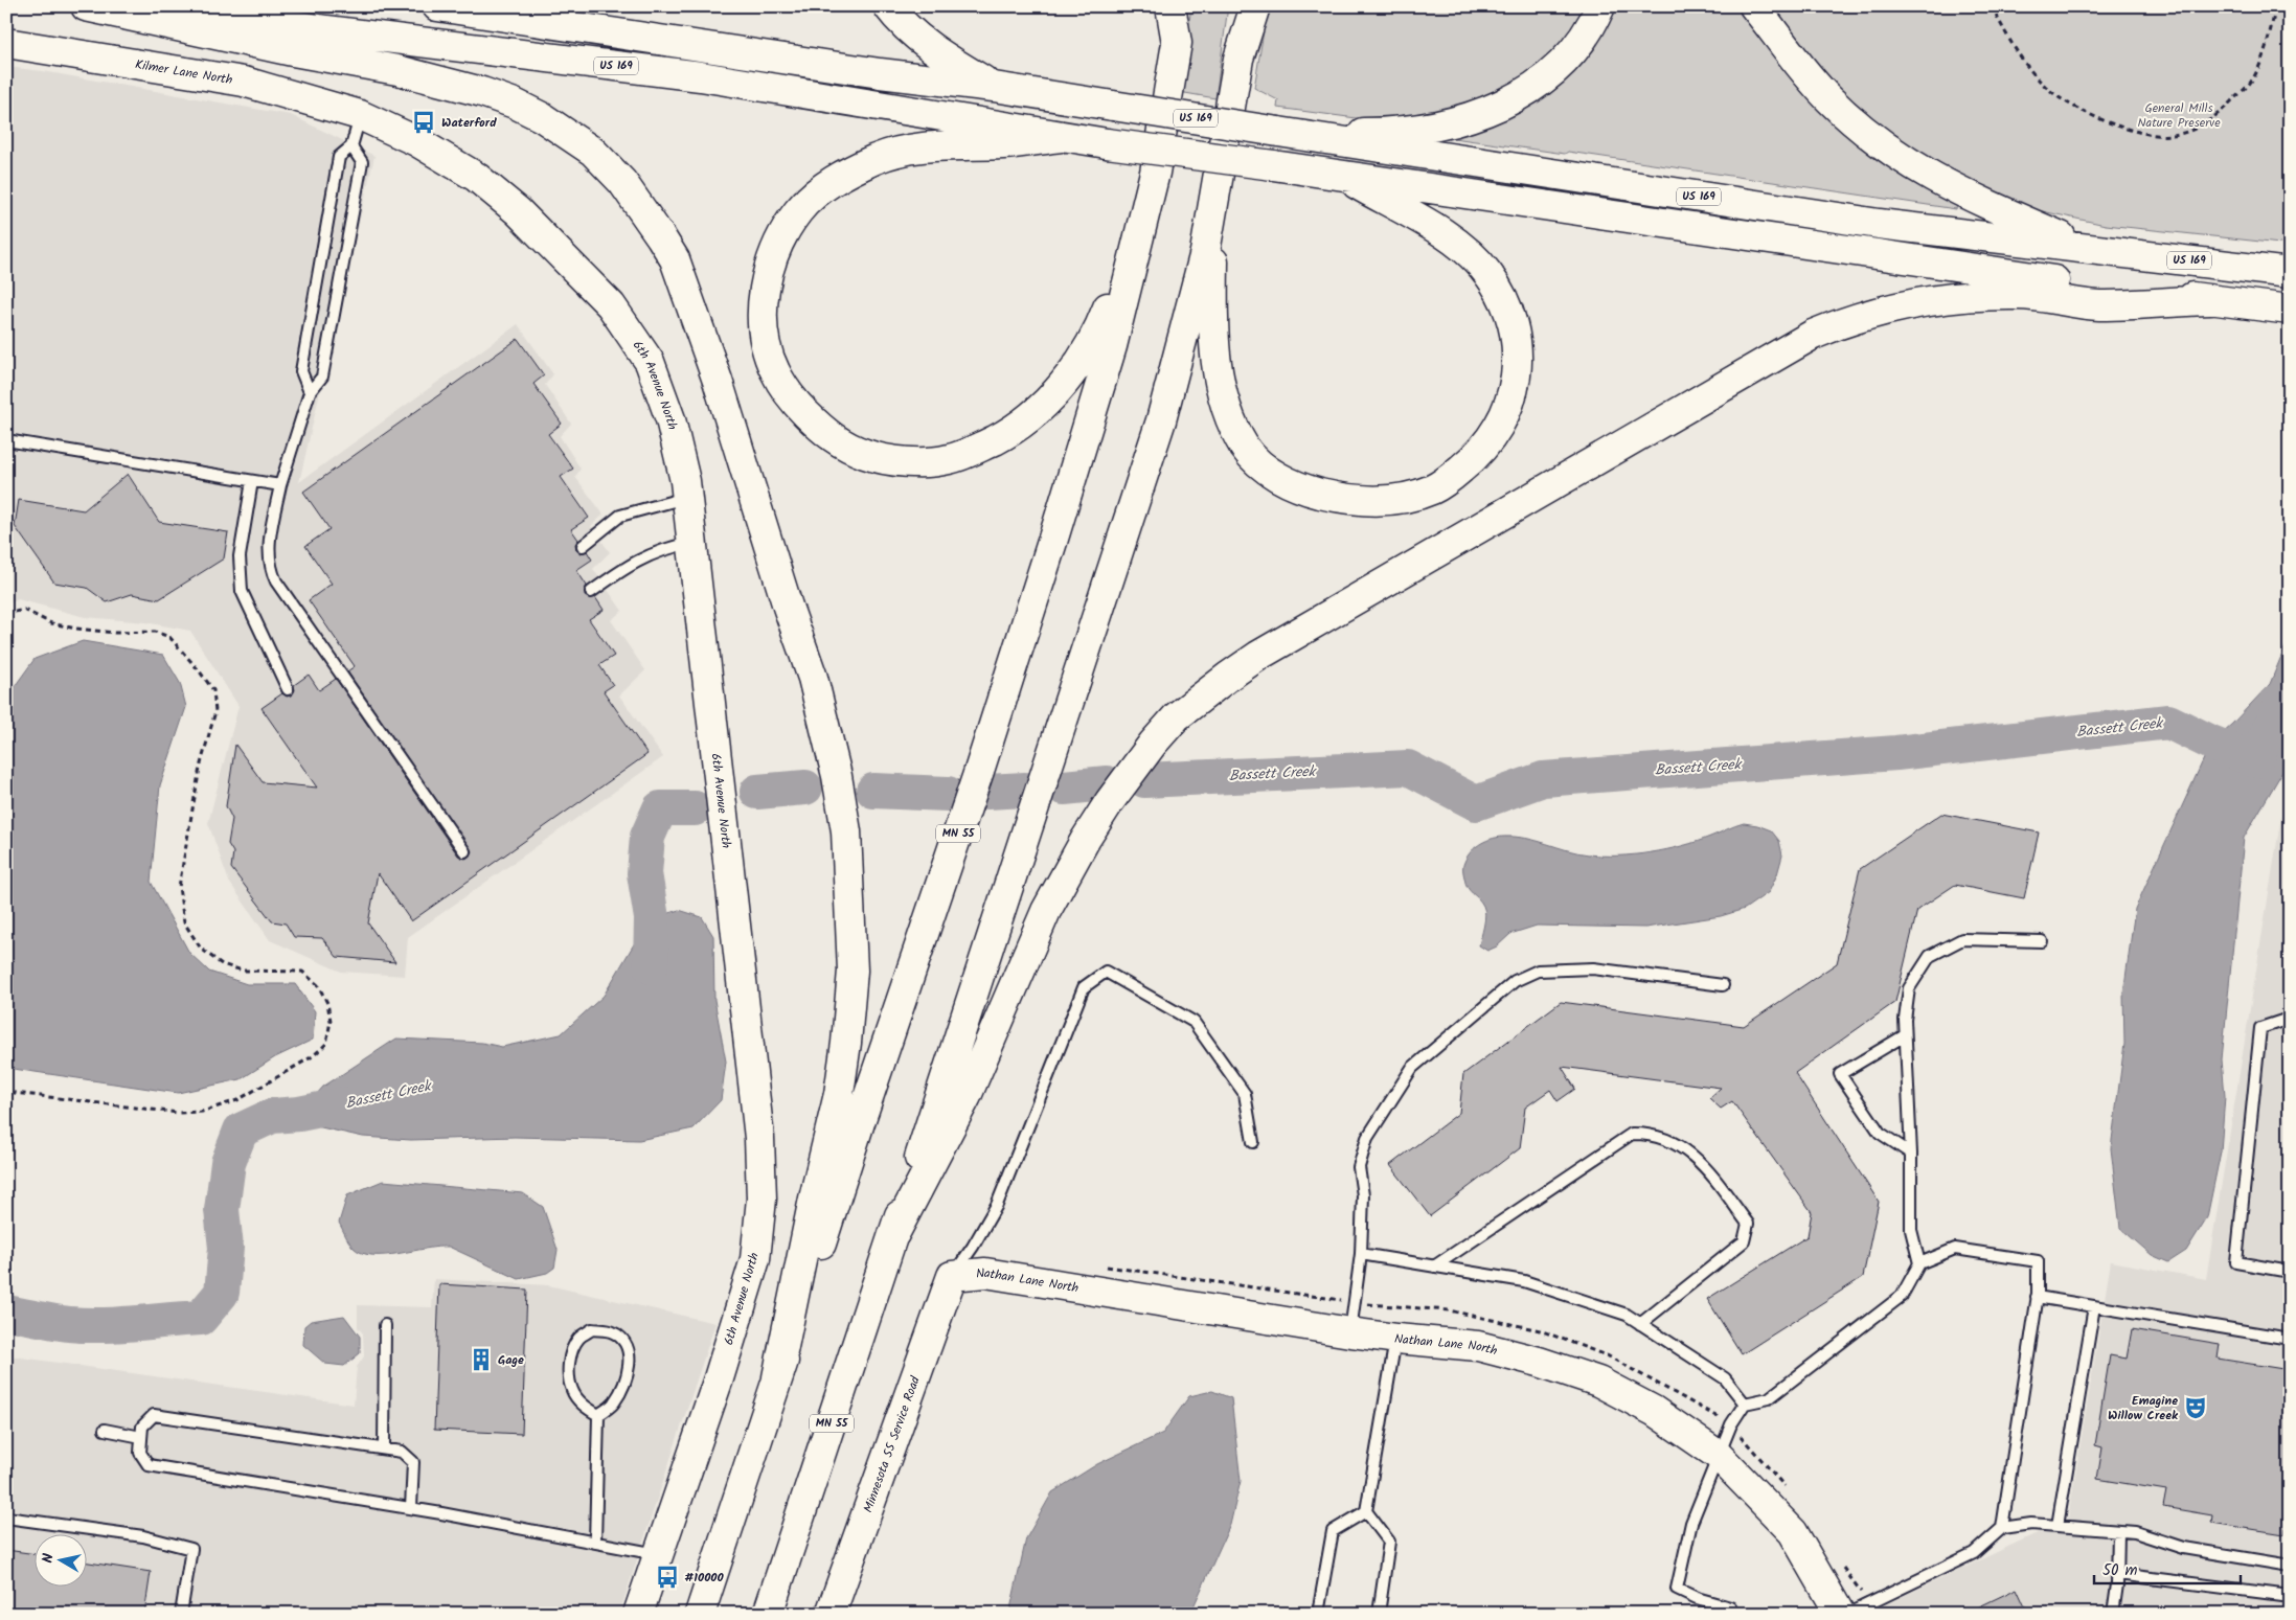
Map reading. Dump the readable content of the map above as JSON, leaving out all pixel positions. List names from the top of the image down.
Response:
{
  "streets": {
    "main road": [
      "US 169",
      "Kilmer Lane North",
      "6th Avenue North",
      "MN 55",
      "Nathan Lane North",
      "Minnesota 55 Service Road"
    ]
  },
  "crossings": [
    ["Kilmer Lane North", "6th Avenue North"],
    ["Nathan Lane North", "Minnesota 55 Service Road"]
  ],
  "water": ["Bassett Creek"],
  "parks": ["General Mills Nature Preserve"],
  "places": {
    "bus stop": ["Waterford", "#10000"],
    "building": ["Gage"],
    "theatre": ["Emagine Willow Creek"]
  },
  "scale_bar": "50 m",
  "north": "left"
}
